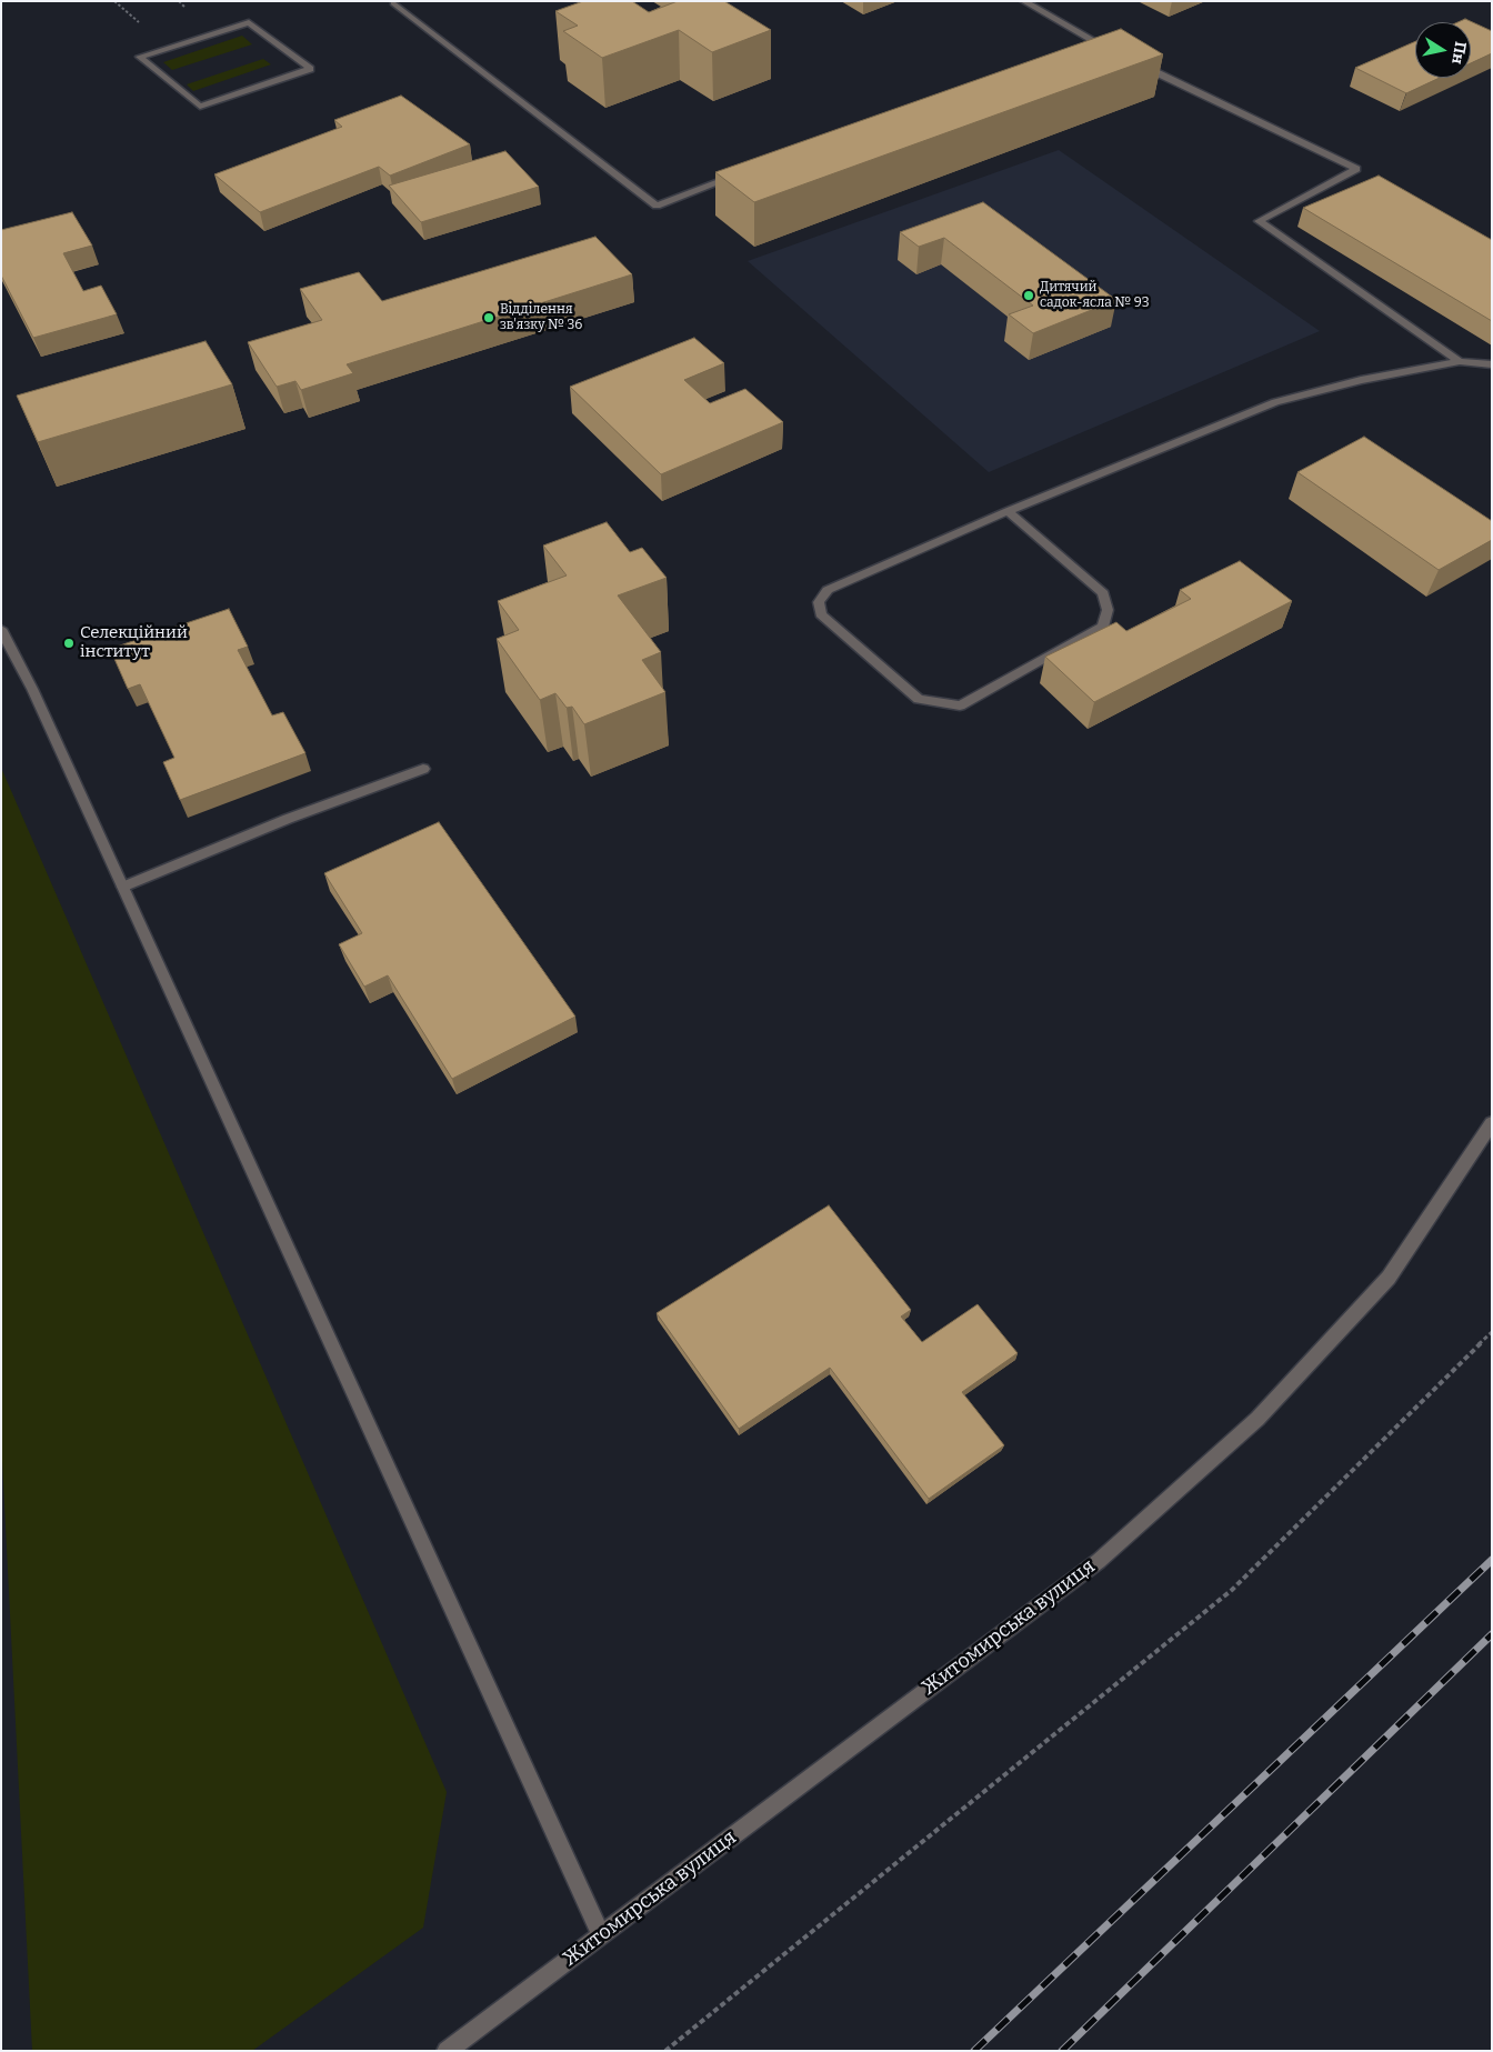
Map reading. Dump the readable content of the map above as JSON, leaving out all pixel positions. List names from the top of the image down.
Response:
{
  "streets": {
    "street": ["Житомирська вулиця"]
  },
  "places": ["Дитячий садок-ясла № 93", "Відділення зв'язку № 36", "Селекційний інститут"],
  "north": "right"
}
